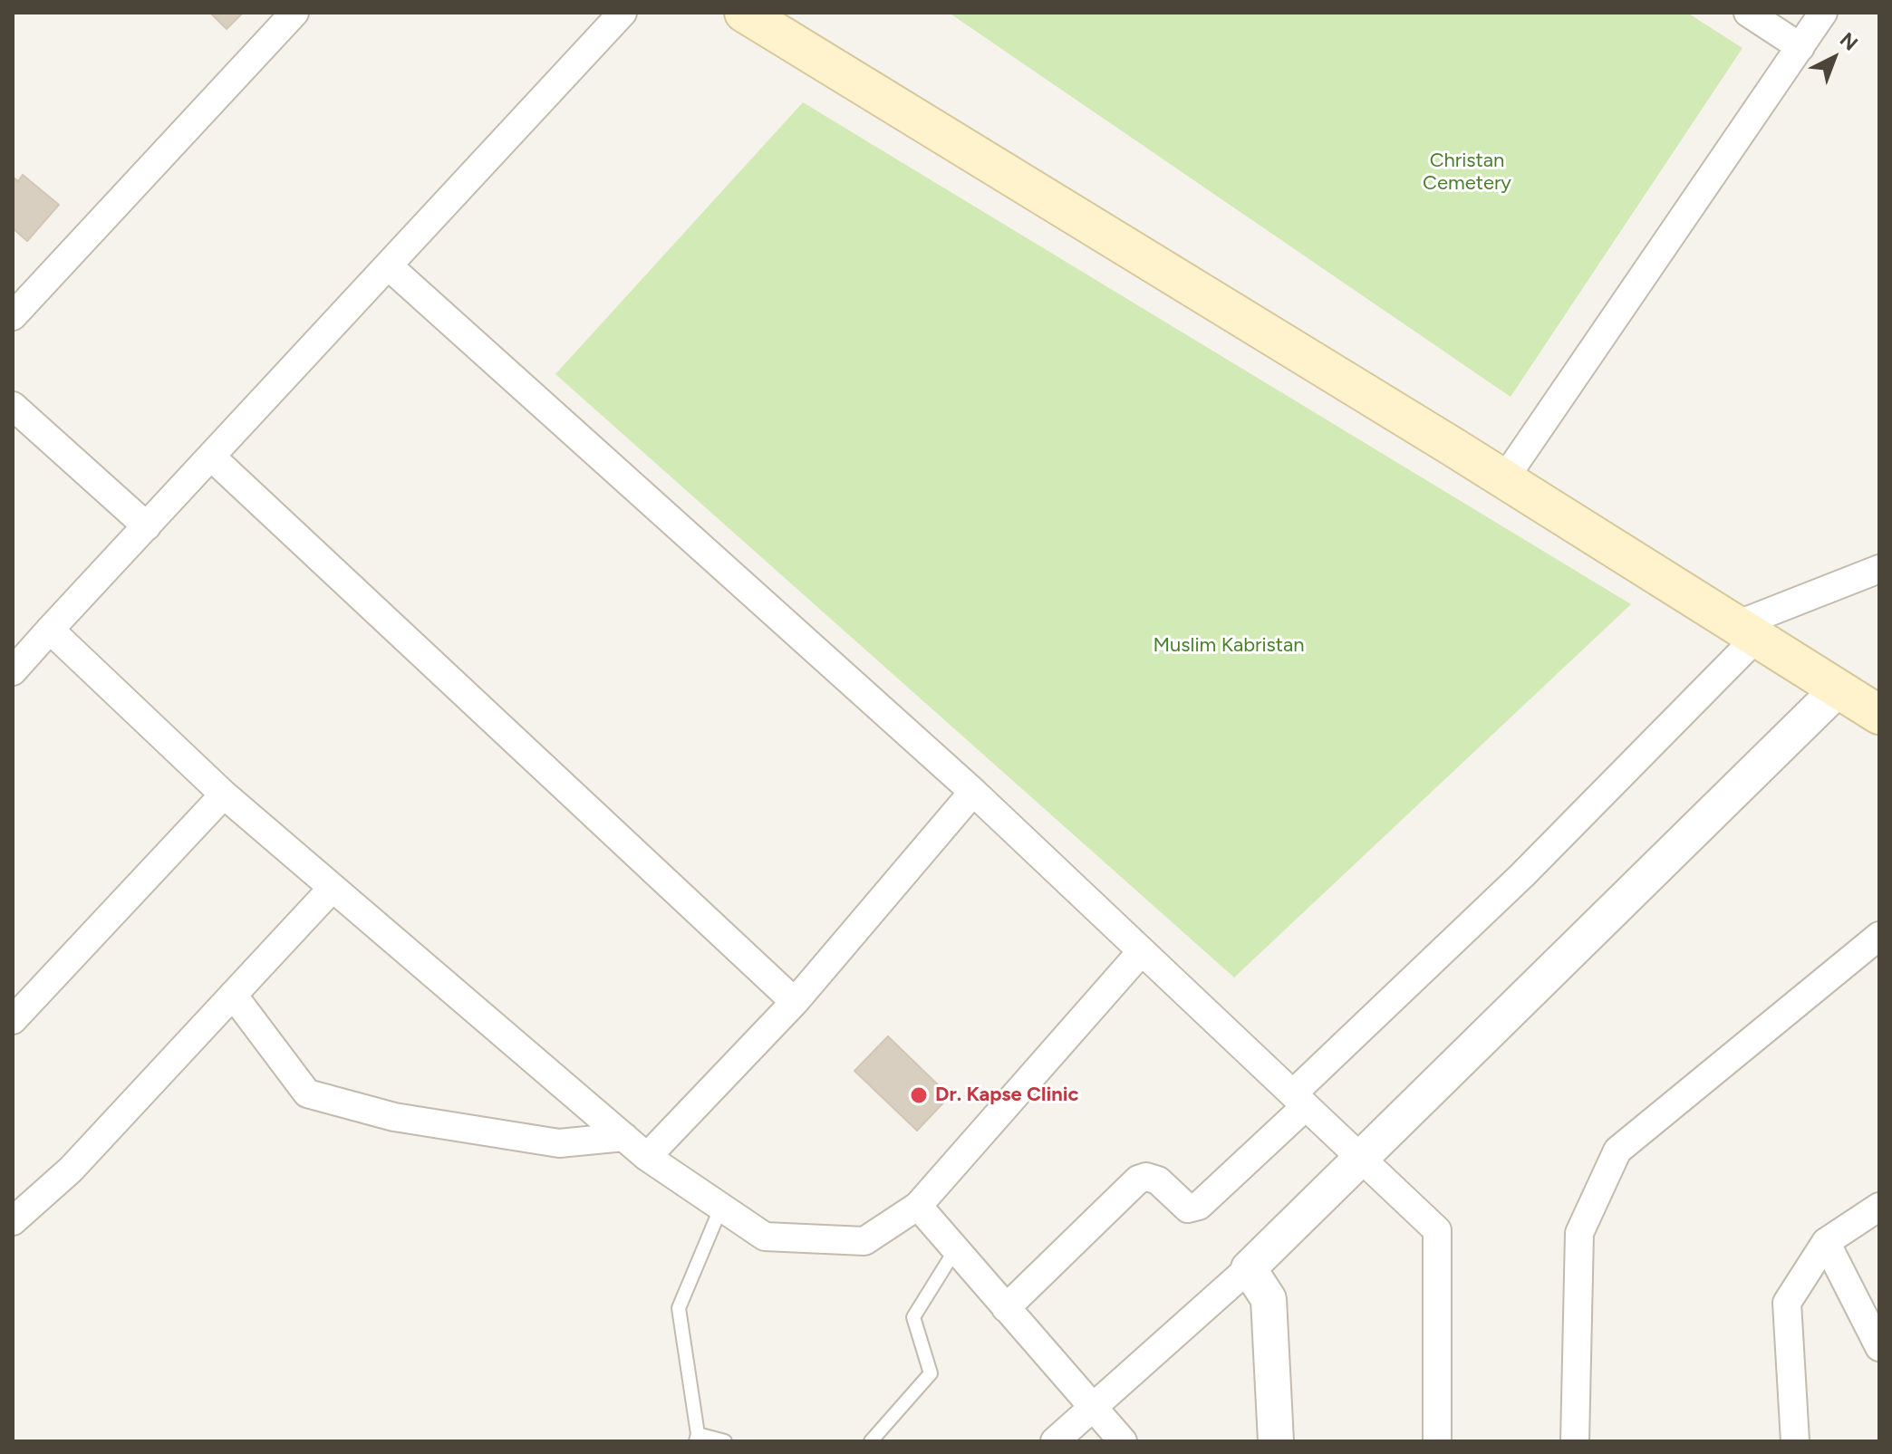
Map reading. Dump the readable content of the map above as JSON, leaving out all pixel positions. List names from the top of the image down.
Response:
{
  "parks": ["Christan Cemetery", "Muslim Kabristan"],
  "places": ["Dr. Kapse Clinic"],
  "north": "top right"
}
